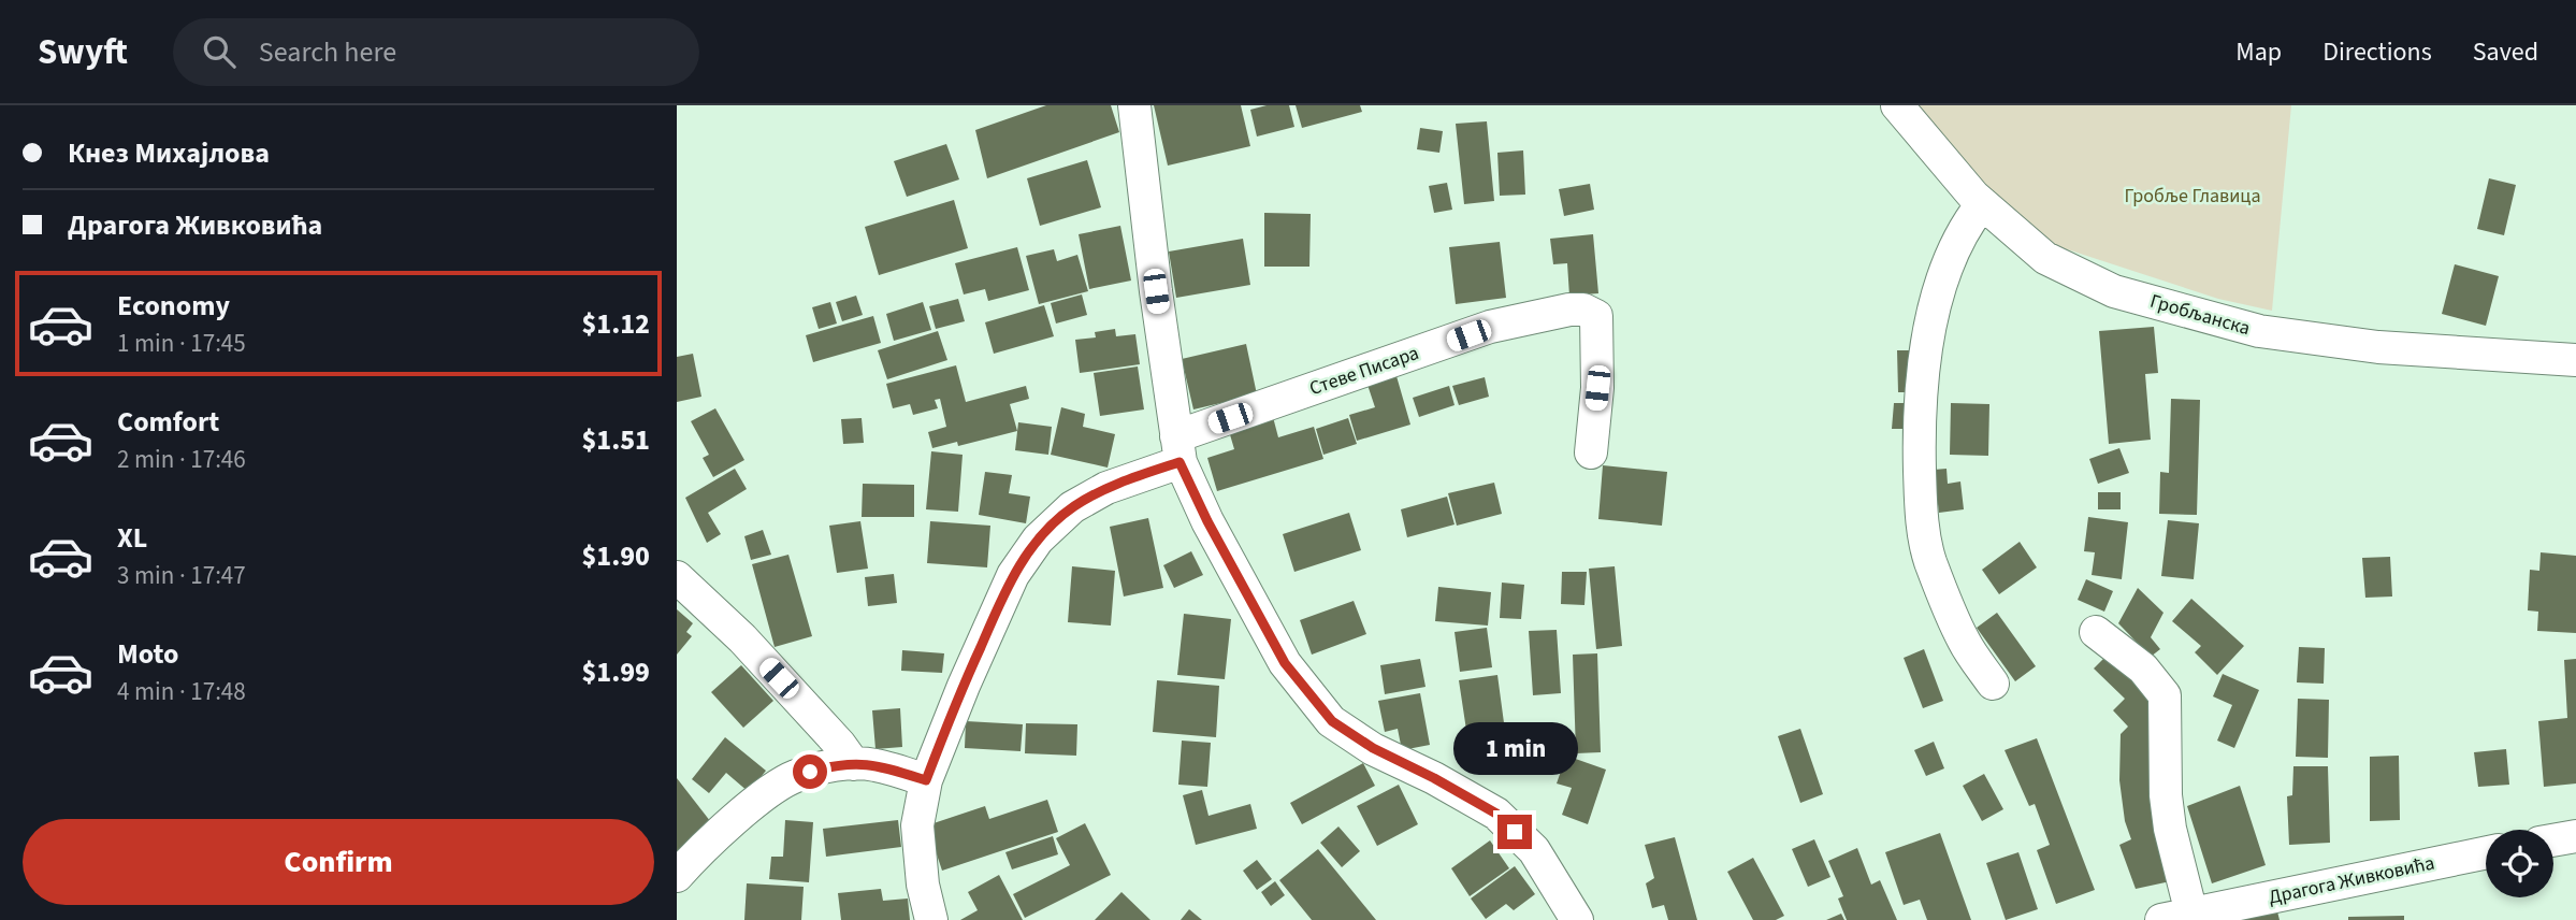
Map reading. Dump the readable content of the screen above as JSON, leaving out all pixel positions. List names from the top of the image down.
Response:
{
  "streets": {
    "street": ["Гробљанска", "Стеве Писара", "Драгога Живковића"]
  },
  "parks": ["Гробље Главица"],
  "page": {
    "header": "Swyft",
    "search": "Search here",
    "nav": ["Map", "Directions", "Saved"],
    "banner": ["Кнез Михајлова", "Драгога Живковића"],
    "list": [
      {
        "name": "Economy",
        "note": "1 min · 17:45",
        "value": "$1.12"
      },
      {
        "name": "Comfort",
        "note": "2 min · 17:46",
        "value": "$1.51"
      },
      {
        "name": "XL",
        "note": "3 min · 17:47",
        "value": "$1.90"
      },
      {
        "name": "Moto",
        "note": "4 min · 17:48",
        "value": "$1.99"
      }
    ],
    "bubble": "1 min",
    "buttons": "Confirm"
  }
}
